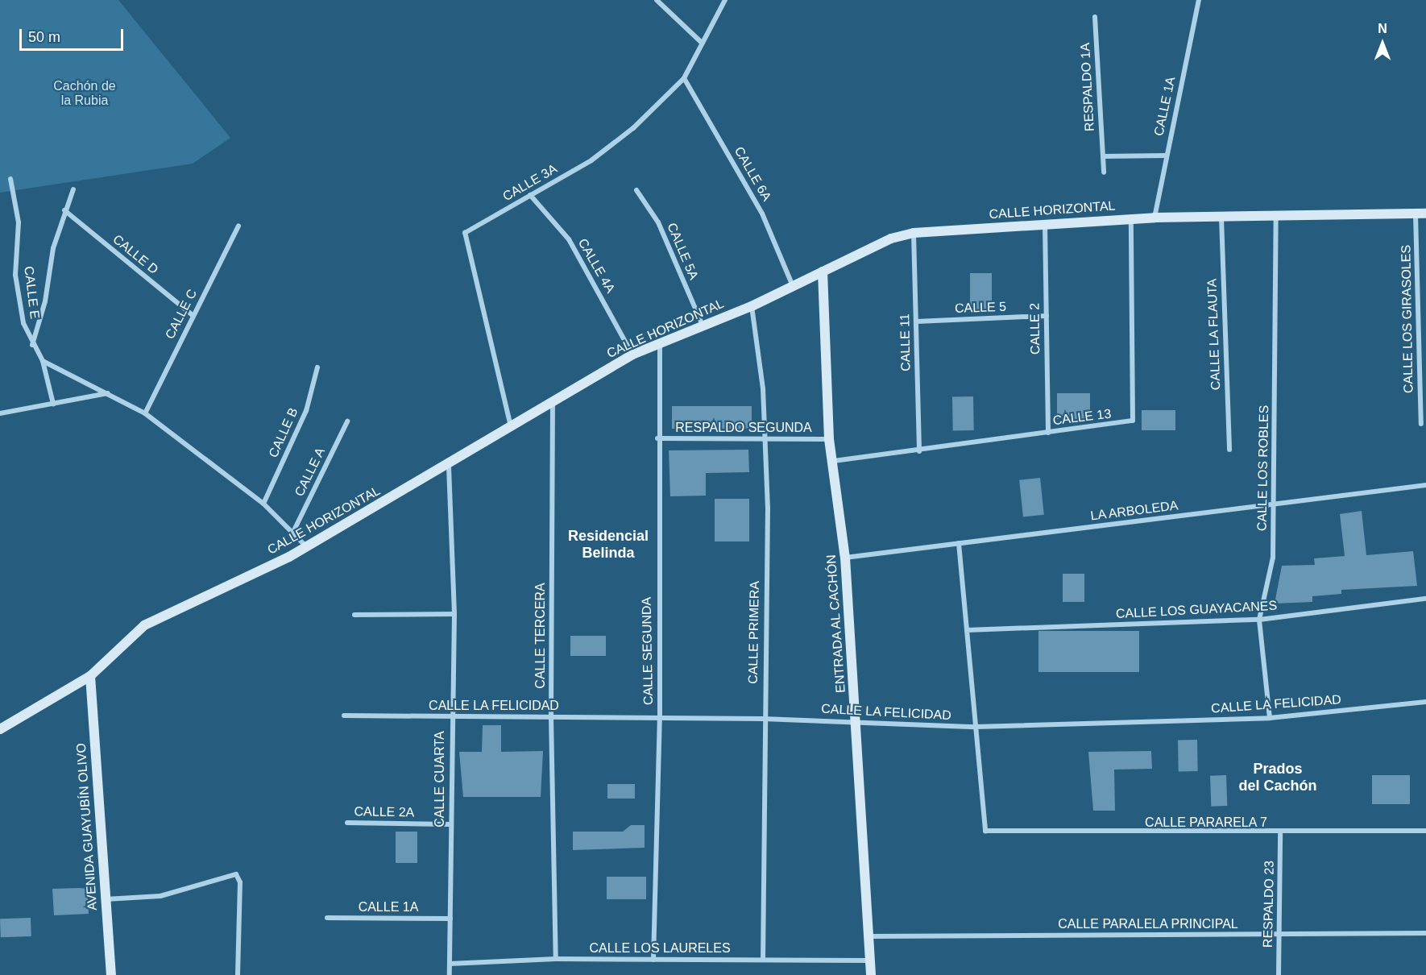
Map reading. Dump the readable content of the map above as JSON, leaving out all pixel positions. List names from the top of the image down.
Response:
{
  "streets": {
    "main road": ["CALLE HORIZONTAL", "ENTRADA AL CACHÓN", "AVENIDA GUAYUBÍN OLIVO"],
    "street": [
      "RESPALDO 1A",
      "CALLE 1A",
      "CALLE 6A",
      "CALLE 3A",
      "CALLE 5A",
      "CALLE D",
      "CALLE 4A",
      "CALLE E",
      "CALLE 5",
      "CALLE C",
      "CALLE LOS GIRASOLES",
      "CALLE 2",
      "CALLE LA FLAUTA",
      "CALLE 11",
      "CALLE 13",
      "RESPALDO SEGUNDA",
      "CALLE B",
      "CALLE LOS ROBLES",
      "CALLE A",
      "LA ARBOLEDA",
      "CALLE LOS GUAYACANES",
      "CALLE PRIMERA",
      "CALLE TERCERA",
      "CALLE SEGUNDA",
      "CALLE LA FELICIDAD",
      "CALLE CUARTA",
      "CALLE 2A",
      "CALLE PARARELA 7",
      "RESPALDO 23",
      "CALLE PARALELA PRINCIPAL",
      "CALLE LOS LAURELES"
    ]
  },
  "crossings": [
    ["CALLE 1A", "CALLE HORIZONTAL"],
    ["CALLE 1A", "CALLE CUARTA"],
    ["CALLE 6A", "CALLE 3A"],
    ["CALLE 6A", "CALLE HORIZONTAL"],
    ["CALLE 3A", "CALLE HORIZONTAL"],
    ["CALLE 3A", "CALLE 4A"],
    ["CALLE HORIZONTAL", "CALLE 5A"],
    ["CALLE HORIZONTAL", "CALLE 4A"],
    ["CALLE HORIZONTAL", "CALLE LOS GIRASOLES"],
    ["CALLE HORIZONTAL", "CALLE 2"],
    ["CALLE HORIZONTAL", "CALLE LA FLAUTA"],
    ["CALLE HORIZONTAL", "CALLE 11"],
    ["CALLE HORIZONTAL", "CALLE 13"],
    ["CALLE HORIZONTAL", "CALLE LOS ROBLES"],
    ["CALLE HORIZONTAL", "ENTRADA AL CACHÓN"],
    ["CALLE HORIZONTAL", "CALLE PRIMERA"],
    ["CALLE HORIZONTAL", "CALLE TERCERA"],
    ["CALLE HORIZONTAL", "CALLE SEGUNDA"],
    ["CALLE HORIZONTAL", "CALLE CUARTA"],
    ["CALLE HORIZONTAL", "AVENIDA GUAYUBÍN OLIVO"],
    ["CALLE D", "CALLE C"],
    ["CALLE 5", "CALLE 2"],
    ["CALLE 5", "CALLE 11"],
    ["CALLE 2", "CALLE 13"],
    ["CALLE 11", "CALLE 13"],
    ["CALLE 13", "ENTRADA AL CACHÓN"],
    ["RESPALDO SEGUNDA", "ENTRADA AL CACHÓN"],
    ["RESPALDO SEGUNDA", "CALLE PRIMERA"],
    ["RESPALDO SEGUNDA", "CALLE SEGUNDA"],
    ["CALLE LOS ROBLES", "LA ARBOLEDA"],
    ["CALLE LOS ROBLES", "CALLE LOS GUAYACANES"],
    ["CALLE LOS ROBLES", "CALLE LA FELICIDAD"],
    ["LA ARBOLEDA", "ENTRADA AL CACHÓN"],
    ["ENTRADA AL CACHÓN", "CALLE LA FELICIDAD"],
    ["ENTRADA AL CACHÓN", "CALLE PARALELA PRINCIPAL"],
    ["ENTRADA AL CACHÓN", "CALLE LOS LAURELES"],
    ["CALLE PRIMERA", "CALLE LA FELICIDAD"],
    ["CALLE PRIMERA", "CALLE LOS LAURELES"],
    ["CALLE TERCERA", "CALLE LA FELICIDAD"],
    ["CALLE TERCERA", "CALLE LOS LAURELES"],
    ["CALLE SEGUNDA", "CALLE LA FELICIDAD"],
    ["CALLE SEGUNDA", "CALLE LOS LAURELES"],
    ["CALLE LA FELICIDAD", "CALLE CUARTA"],
    ["CALLE LA FELICIDAD", "CALLE PARARELA 7"],
    ["CALLE CUARTA", "CALLE 2A"],
    ["CALLE CUARTA", "CALLE LOS LAURELES"],
    ["CALLE PARARELA 7", "RESPALDO 23"],
    ["RESPALDO 23", "CALLE PARALELA PRINCIPAL"]
  ],
  "districts": ["Residencial Belinda", "Prados del Cachón"],
  "parks": ["Cachón de la Rubia"],
  "scale_bar": "50 m",
  "north": "top"
}
